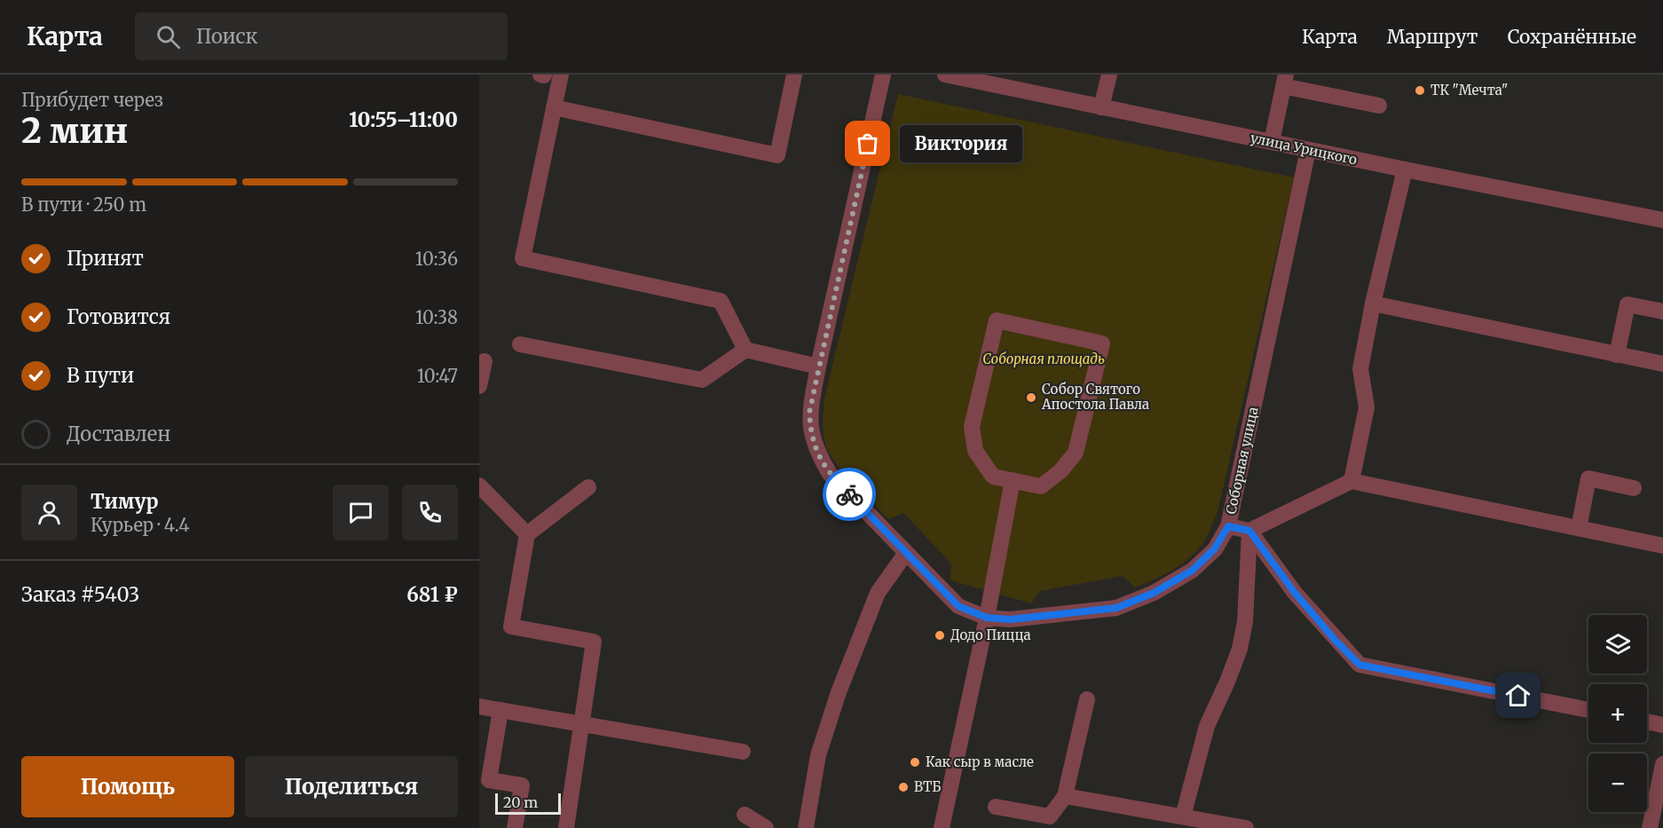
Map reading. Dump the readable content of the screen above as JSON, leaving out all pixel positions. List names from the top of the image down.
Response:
{
  "streets": {
    "street": ["улица Урицкого", "Соборная улица"]
  },
  "crossings": [
    ["улица Урицкого", "Соборная улица"]
  ],
  "parks": ["Соборная площадь"],
  "places": [
    "ТК \"Мечта\"",
    "Виктория",
    "Собор Святого Апостола Павла",
    "Додо Пицца",
    "Как сыр в масле",
    "ВТБ"
  ],
  "scale_bar": "20 m",
  "page": {
    "header": "Карта",
    "search": "Поиск",
    "nav": ["Карта", "Маршрут", "Сохранённые"],
    "heading": ["2 мин", "Прибудет через", "10:55–11:00"],
    "panel": [
      "Тимур",
      "Курьер · 4.4",
      "Заказ #5403",
      "681 ₽"
    ],
    "bubble": "Виктория",
    "bar": "В пути · 250 m",
    "list": [
      ["Принят", "10:36"],
      ["Готовится", "10:38"],
      ["В пути", "10:47"],
      "Доставлен"
    ],
    "map_buttons": ["+", "−"],
    "buttons": ["Помощь", "Поделиться"],
    "scale": "20 m"
  }
}
